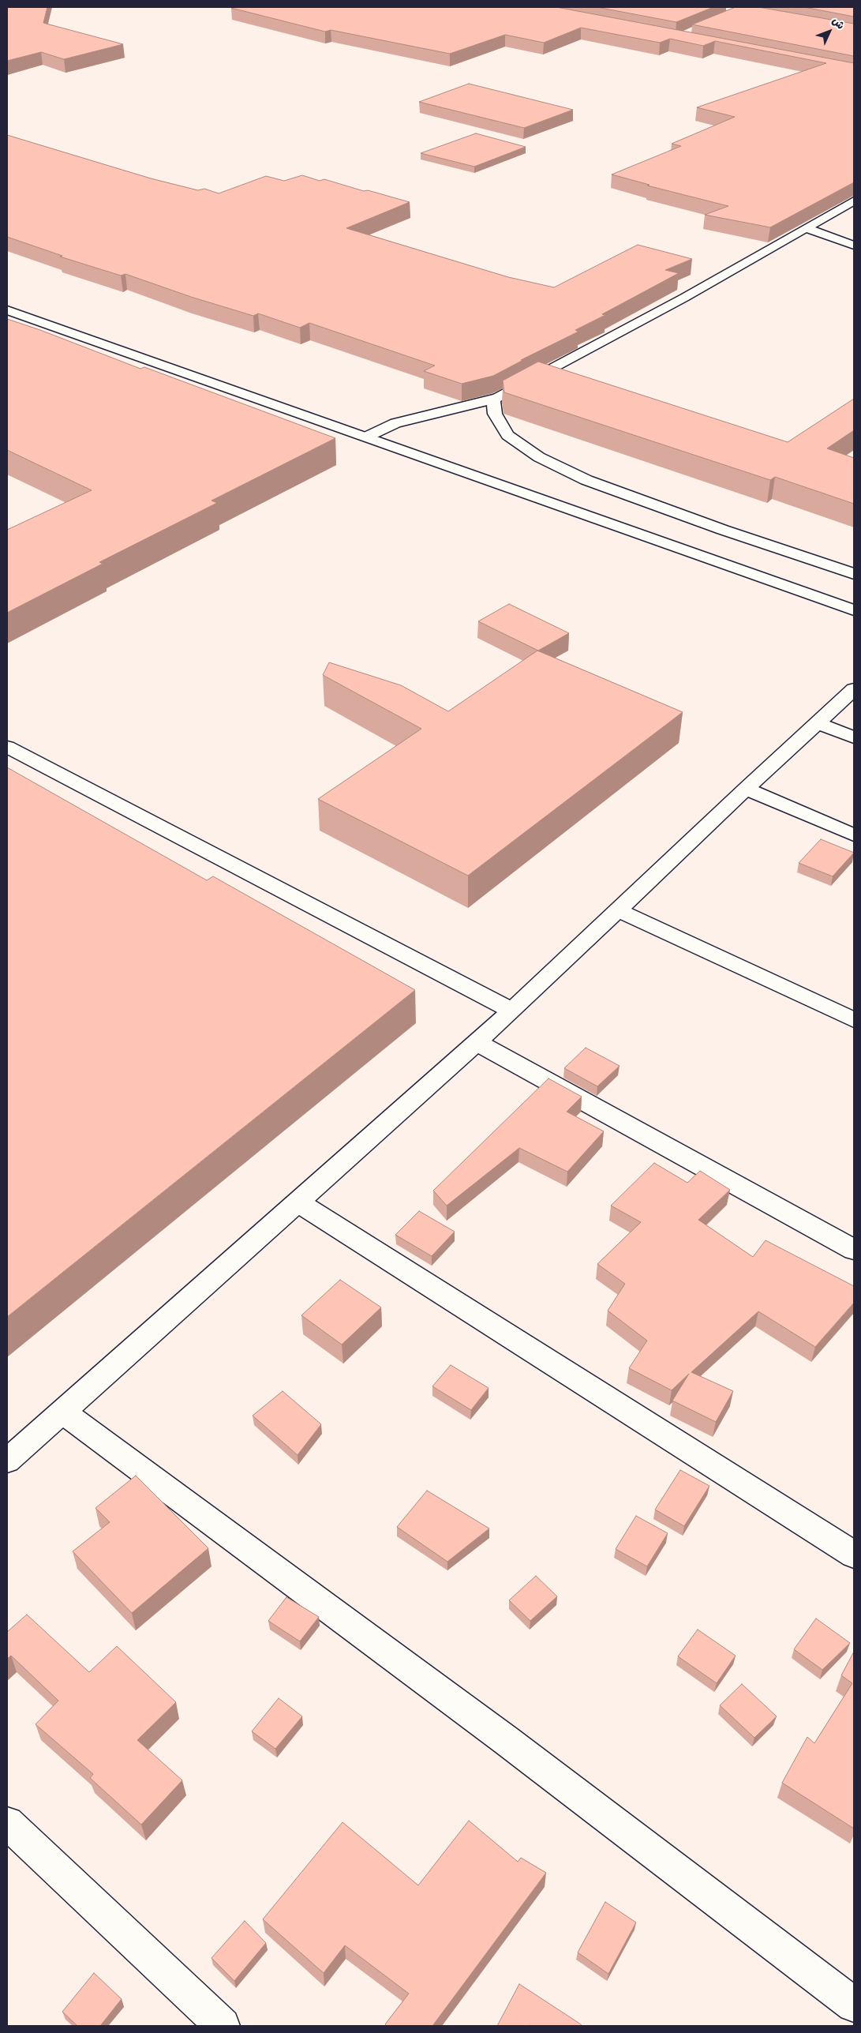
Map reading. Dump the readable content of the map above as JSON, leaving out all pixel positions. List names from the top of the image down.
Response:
{
  "north": "top right"
}
